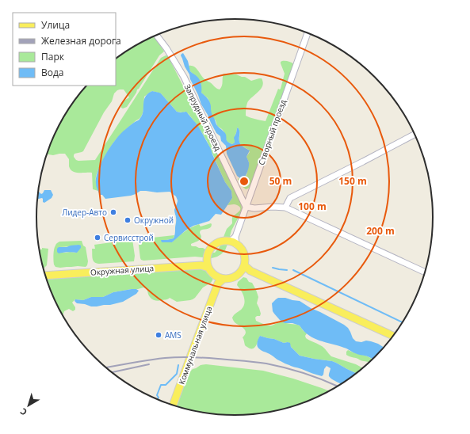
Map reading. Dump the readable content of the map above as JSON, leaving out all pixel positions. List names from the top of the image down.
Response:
{
  "streets": {
    "main road": ["Окружная улица", "Коммунальная улица"],
    "street": ["Запрудный проезд", "Створный проезд"]
  },
  "crossings": [
    ["Запрудный проезд", "Створный проезд"],
    ["Створный проезд", "Окружная улица"],
    ["Створный проезд", "Коммунальная улица"],
    ["Окружная улица", "Коммунальная улица"]
  ],
  "places": [
    "Лидер-Авто",
    "Окружной",
    "Сервисстрой",
    "AMS"
  ],
  "legend": [
    "Улица",
    "Железная дорога",
    "Парк",
    "Вода"
  ],
  "north": "bottom left",
  "rings": [
    "50 m",
    "150 m",
    "100 m",
    "200 m"
  ]
}
